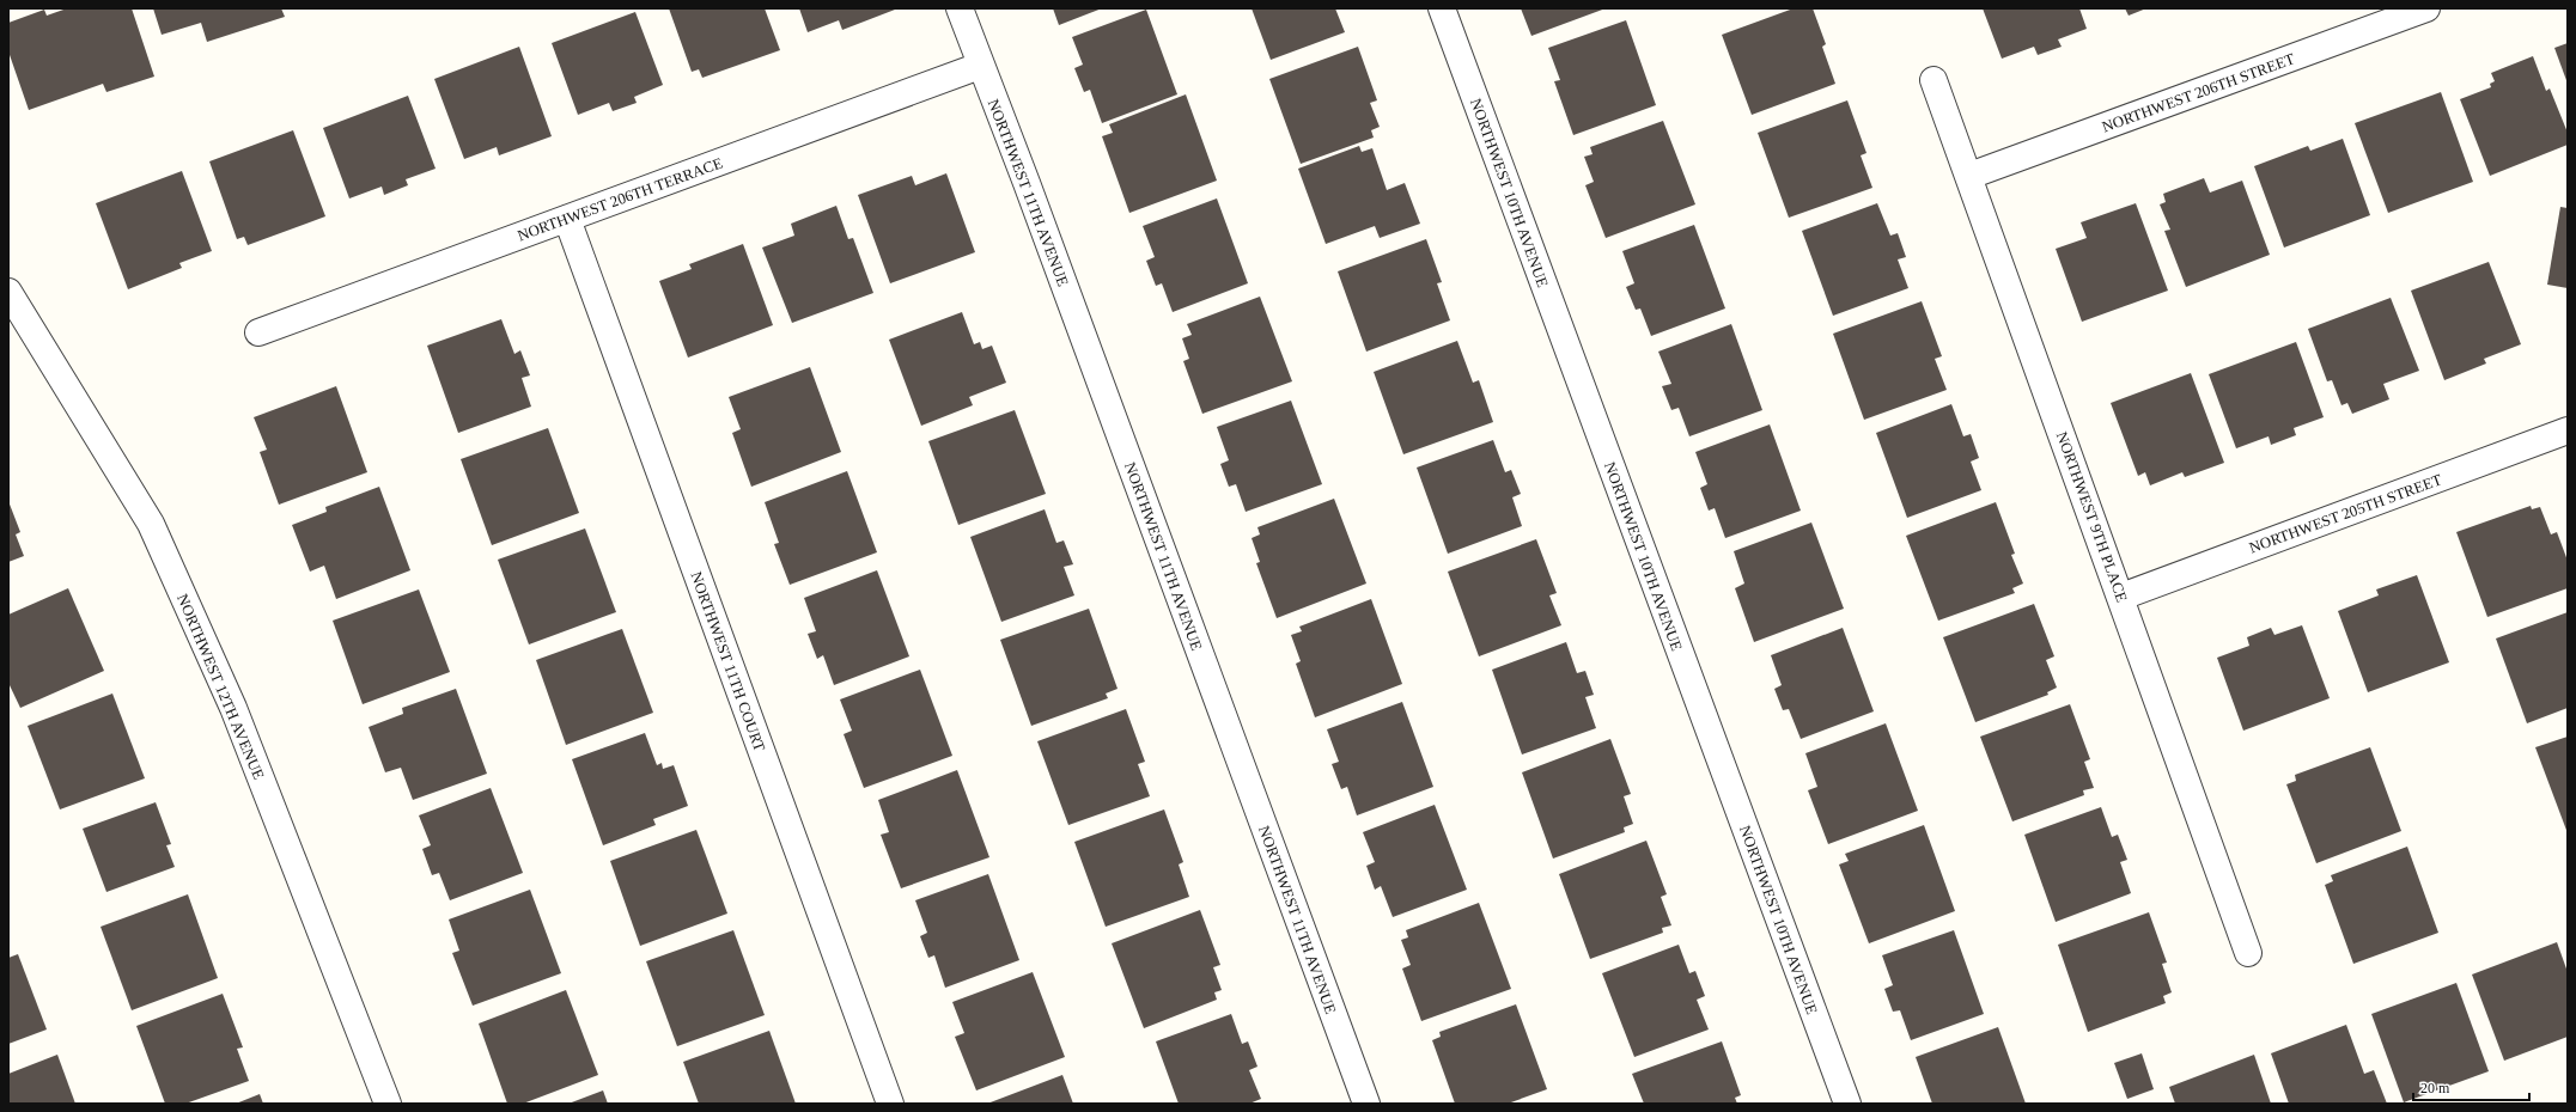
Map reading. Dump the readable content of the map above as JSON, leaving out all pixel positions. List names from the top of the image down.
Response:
{
  "streets": {
    "street": [
      "NORTHWEST 206TH STREET",
      "NORTHWEST 11TH AVENUE",
      "NORTHWEST 10TH AVENUE",
      "NORTHWEST 206TH TERRACE",
      "NORTHWEST 205TH STREET",
      "NORTHWEST 9TH PLACE",
      "NORTHWEST 11TH COURT",
      "NORTHWEST 12TH AVENUE"
    ]
  },
  "crossings": [
    ["NORTHWEST 206TH STREET", "NORTHWEST 9TH PLACE"],
    ["NORTHWEST 11TH AVENUE", "NORTHWEST 206TH TERRACE"],
    ["NORTHWEST 206TH TERRACE", "NORTHWEST 11TH COURT"],
    ["NORTHWEST 205TH STREET", "NORTHWEST 9TH PLACE"]
  ],
  "scale_bar": "20 m"
}
